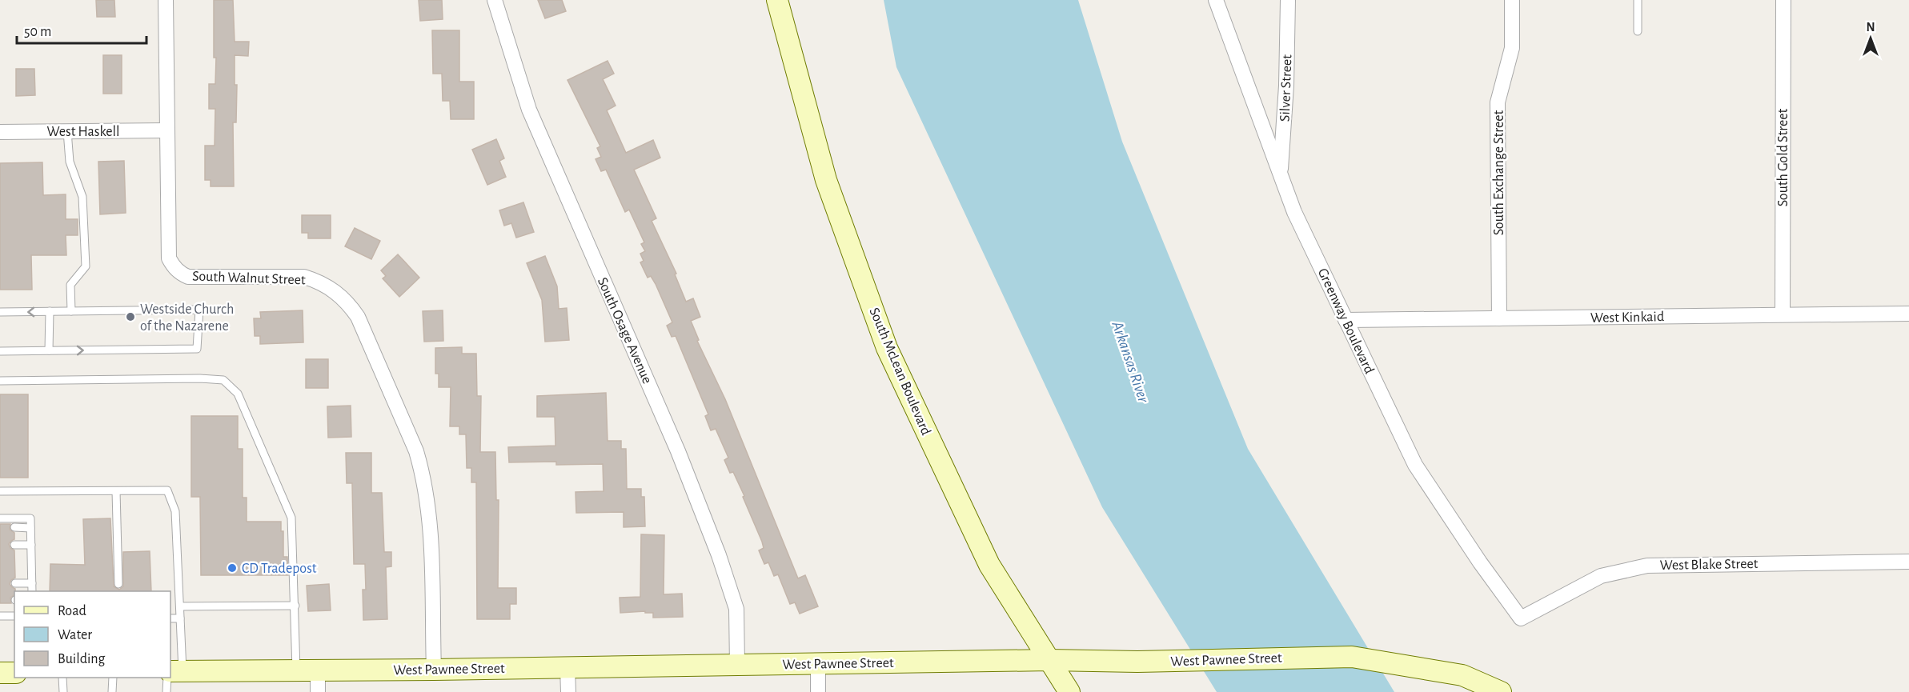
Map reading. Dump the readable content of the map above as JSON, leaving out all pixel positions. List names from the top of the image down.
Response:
{
  "streets": {
    "main road": ["South McLean Boulevard", "West Pawnee Street"],
    "street": [
      "Silver Street",
      "West Haskell",
      "South Gold Street",
      "South Exchange Street",
      "South Walnut Street",
      "West Kinkaid",
      "Greenway Boulevard",
      "South Osage Avenue",
      "West Blake Street"
    ]
  },
  "crossings": [
    ["Silver Street", "Greenway Boulevard"],
    ["West Haskell", "South Walnut Street"],
    ["South Gold Street", "West Kinkaid"],
    ["South Exchange Street", "West Kinkaid"],
    ["South Walnut Street", "West Pawnee Street"],
    ["West Kinkaid", "Greenway Boulevard"],
    ["Greenway Boulevard", "West Blake Street"],
    ["South Osage Avenue", "West Pawnee Street"],
    ["South McLean Boulevard", "West Pawnee Street"]
  ],
  "water": ["Arkansas River"],
  "places": ["Westside Church of the Nazarene", "CD Tradepost"],
  "legend": ["Road", "Water", "Building"],
  "scale_bar": "50 m",
  "north": "top"
}
